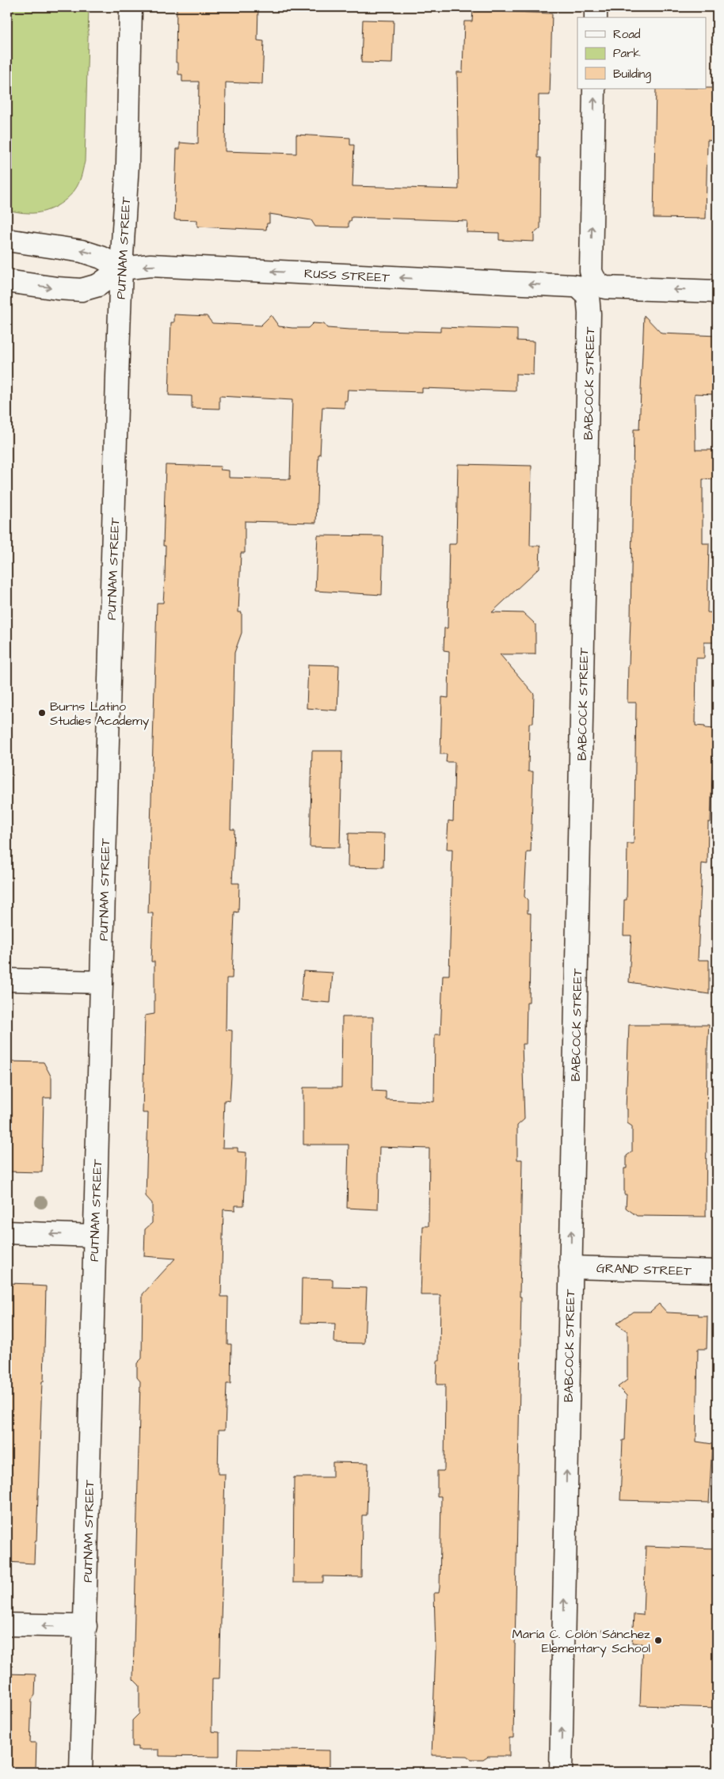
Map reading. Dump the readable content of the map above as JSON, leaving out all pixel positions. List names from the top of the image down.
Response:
{
  "streets": {
    "street": [
      "PUTNAM STREET",
      "RUSS STREET",
      "BABCOCK STREET",
      "GRAND STREET"
    ]
  },
  "crossings": [
    ["PUTNAM STREET", "RUSS STREET"],
    ["RUSS STREET", "BABCOCK STREET"],
    ["BABCOCK STREET", "GRAND STREET"]
  ],
  "one_way": ["BABCOCK STREET"],
  "places": ["Burns Latino Studies Academy", "María C. Colón Sánchez Elementary School"],
  "legend": ["Road", "Park", "Building"]
}
